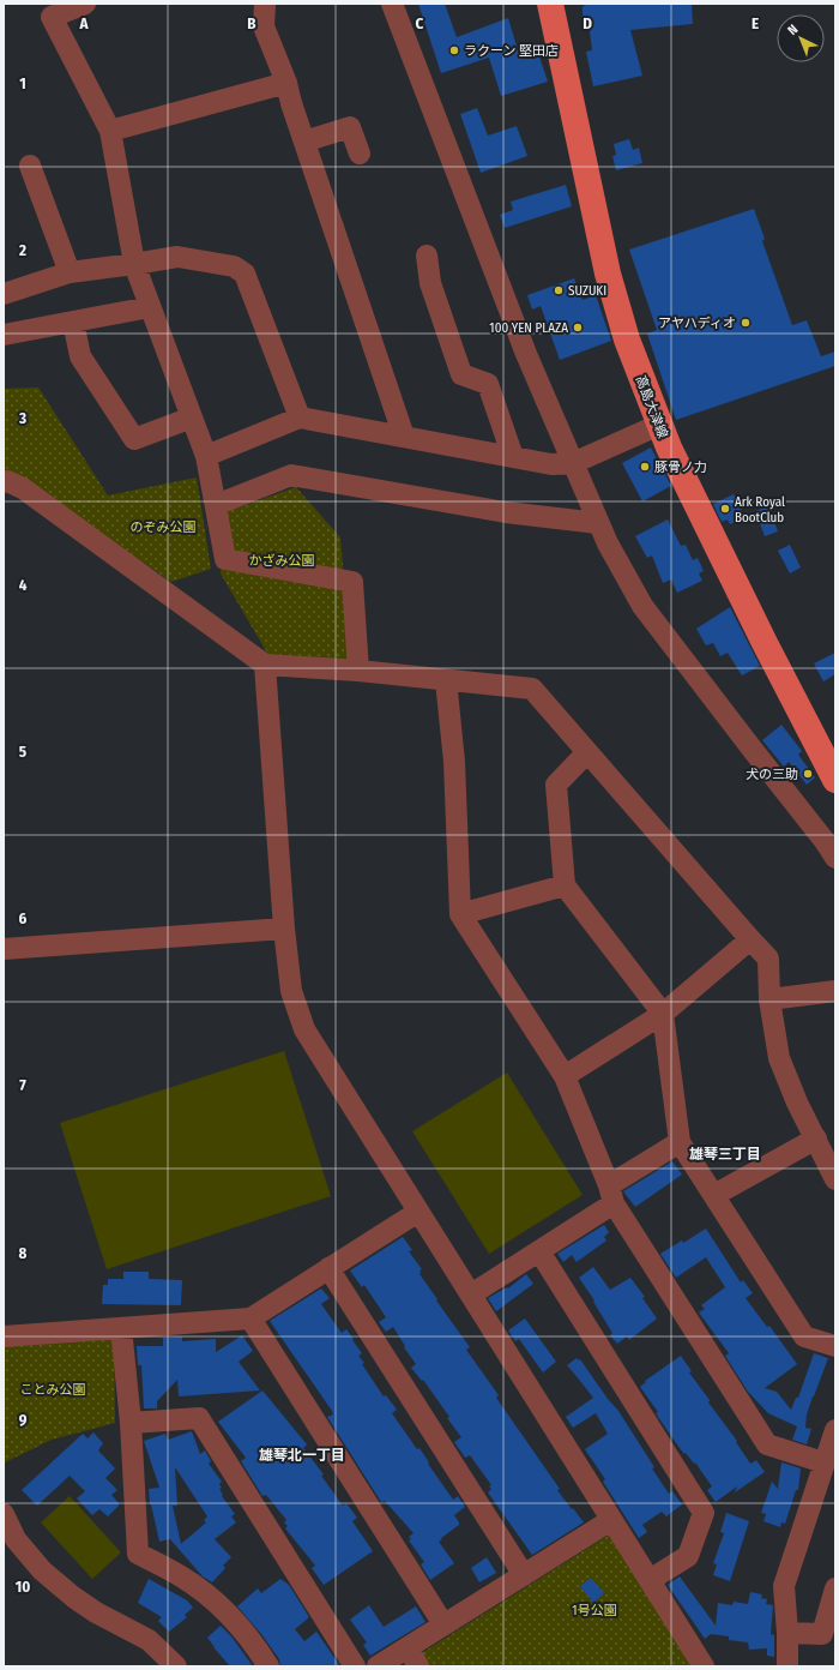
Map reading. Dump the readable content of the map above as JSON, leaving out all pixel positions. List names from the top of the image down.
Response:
{
  "streets": {
    "main road": ["高島大津線"]
  },
  "districts": ["雄琴三丁目", "雄琴北一丁目"],
  "parks": [
    "のぞみ公園",
    "かざみ公園",
    "ことみ公園",
    "1号公園"
  ],
  "places": [
    "ラクーン 堅田店",
    "SUZUKI",
    "アヤハディオ",
    "100 YEN PLAZA",
    "豚骨ノ力",
    "Ark Royal BootClub",
    "犬の三助"
  ],
  "north": "top left",
  "grid": {
    "columns": [
      "A",
      "B",
      "C",
      "D",
      "E"
    ],
    "rows": [
      "1",
      "2",
      "3",
      "4",
      "5",
      "6",
      "7",
      "8",
      "9",
      "10"
    ]
  }
}
